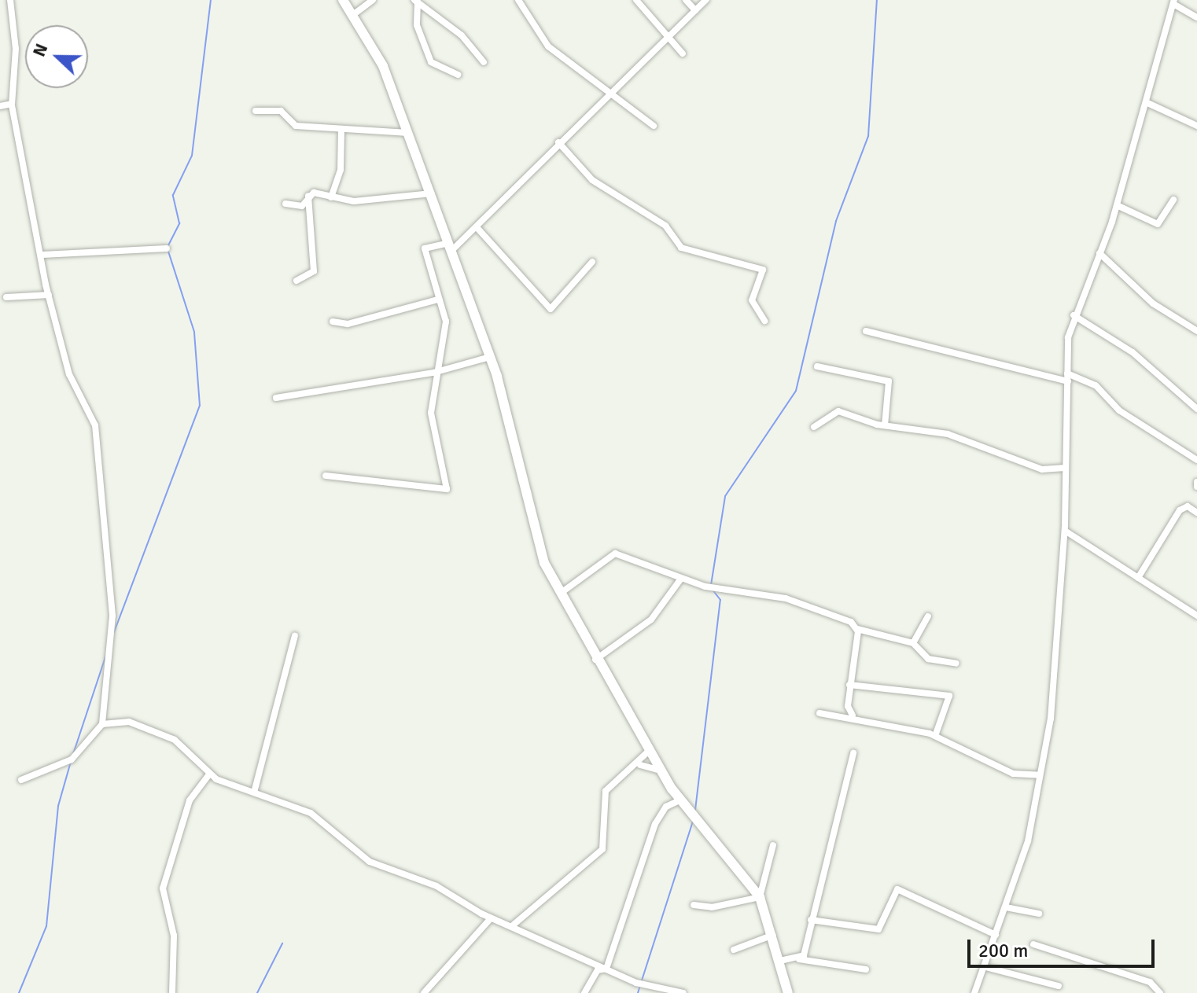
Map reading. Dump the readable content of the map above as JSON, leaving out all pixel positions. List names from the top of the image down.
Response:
{
  "scale_bar": "200 m",
  "north": "left"
}
